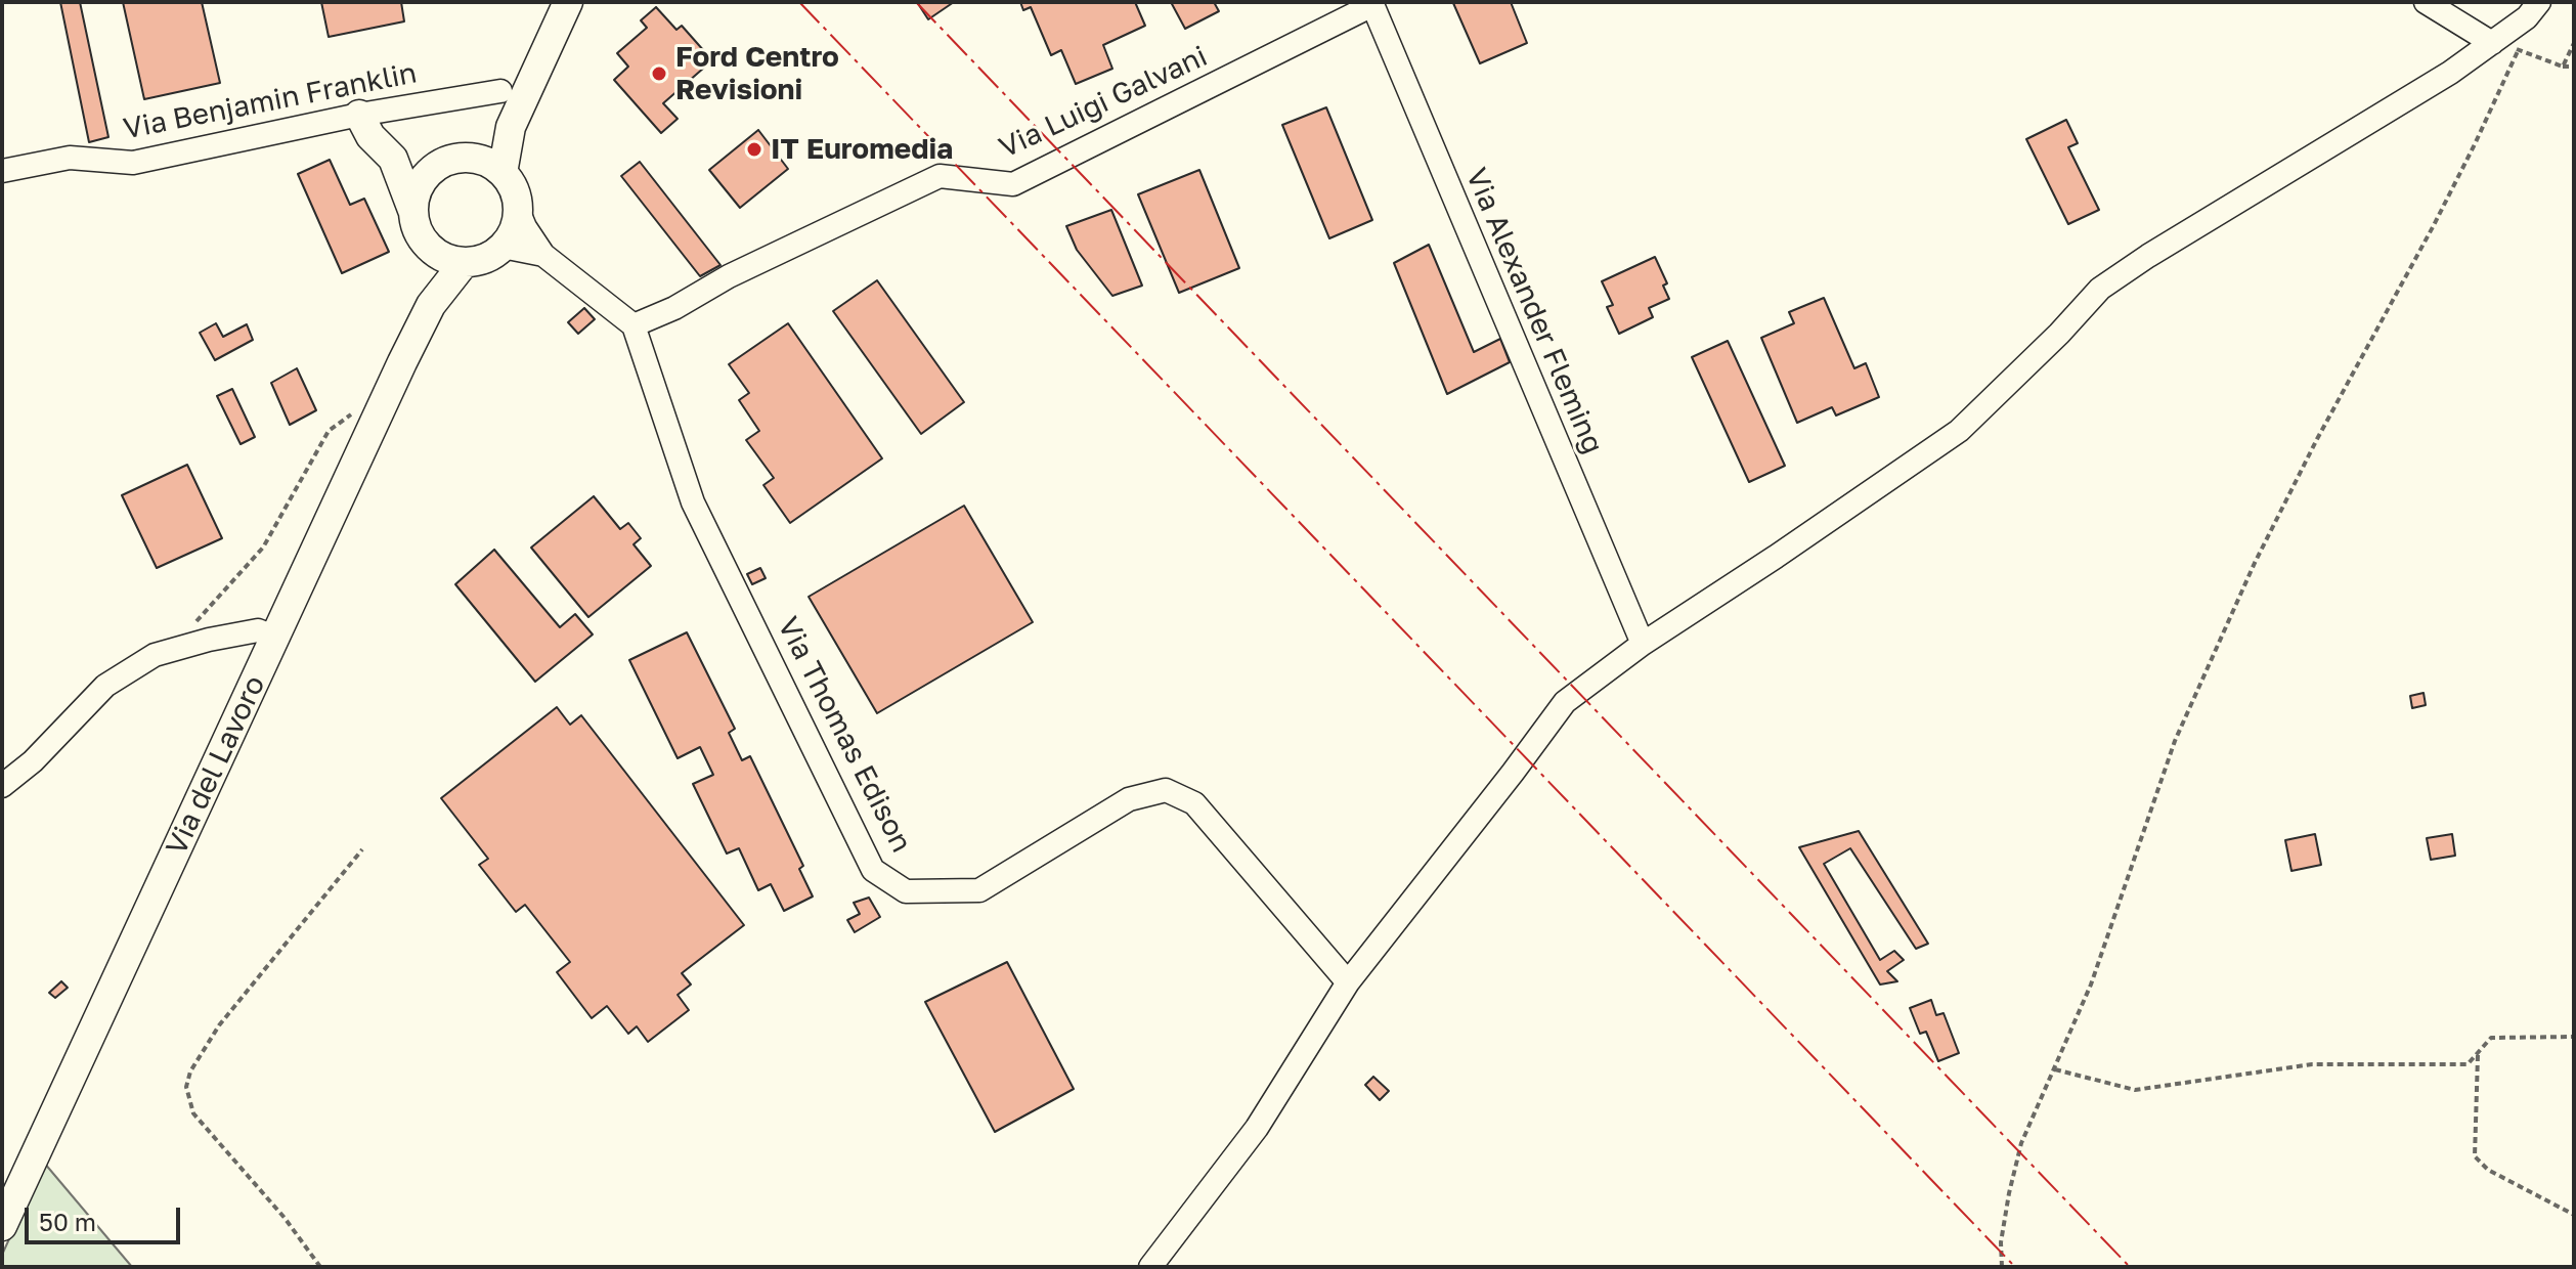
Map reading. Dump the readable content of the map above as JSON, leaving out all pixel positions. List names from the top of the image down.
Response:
{
  "streets": {
    "main road": ["Via del Lavoro"],
    "street": [
      "Via Benjamin Franklin",
      "Via Luigi Galvani",
      "Via Alexander Fleming",
      "Via Thomas Edison"
    ]
  },
  "crossings": [
    ["Via Luigi Galvani", "Via Alexander Fleming"],
    ["Via Luigi Galvani", "Via Thomas Edison"]
  ],
  "places": ["Ford Centro Revisioni", "IT Euromedia"],
  "scale_bar": "50 m"
}
